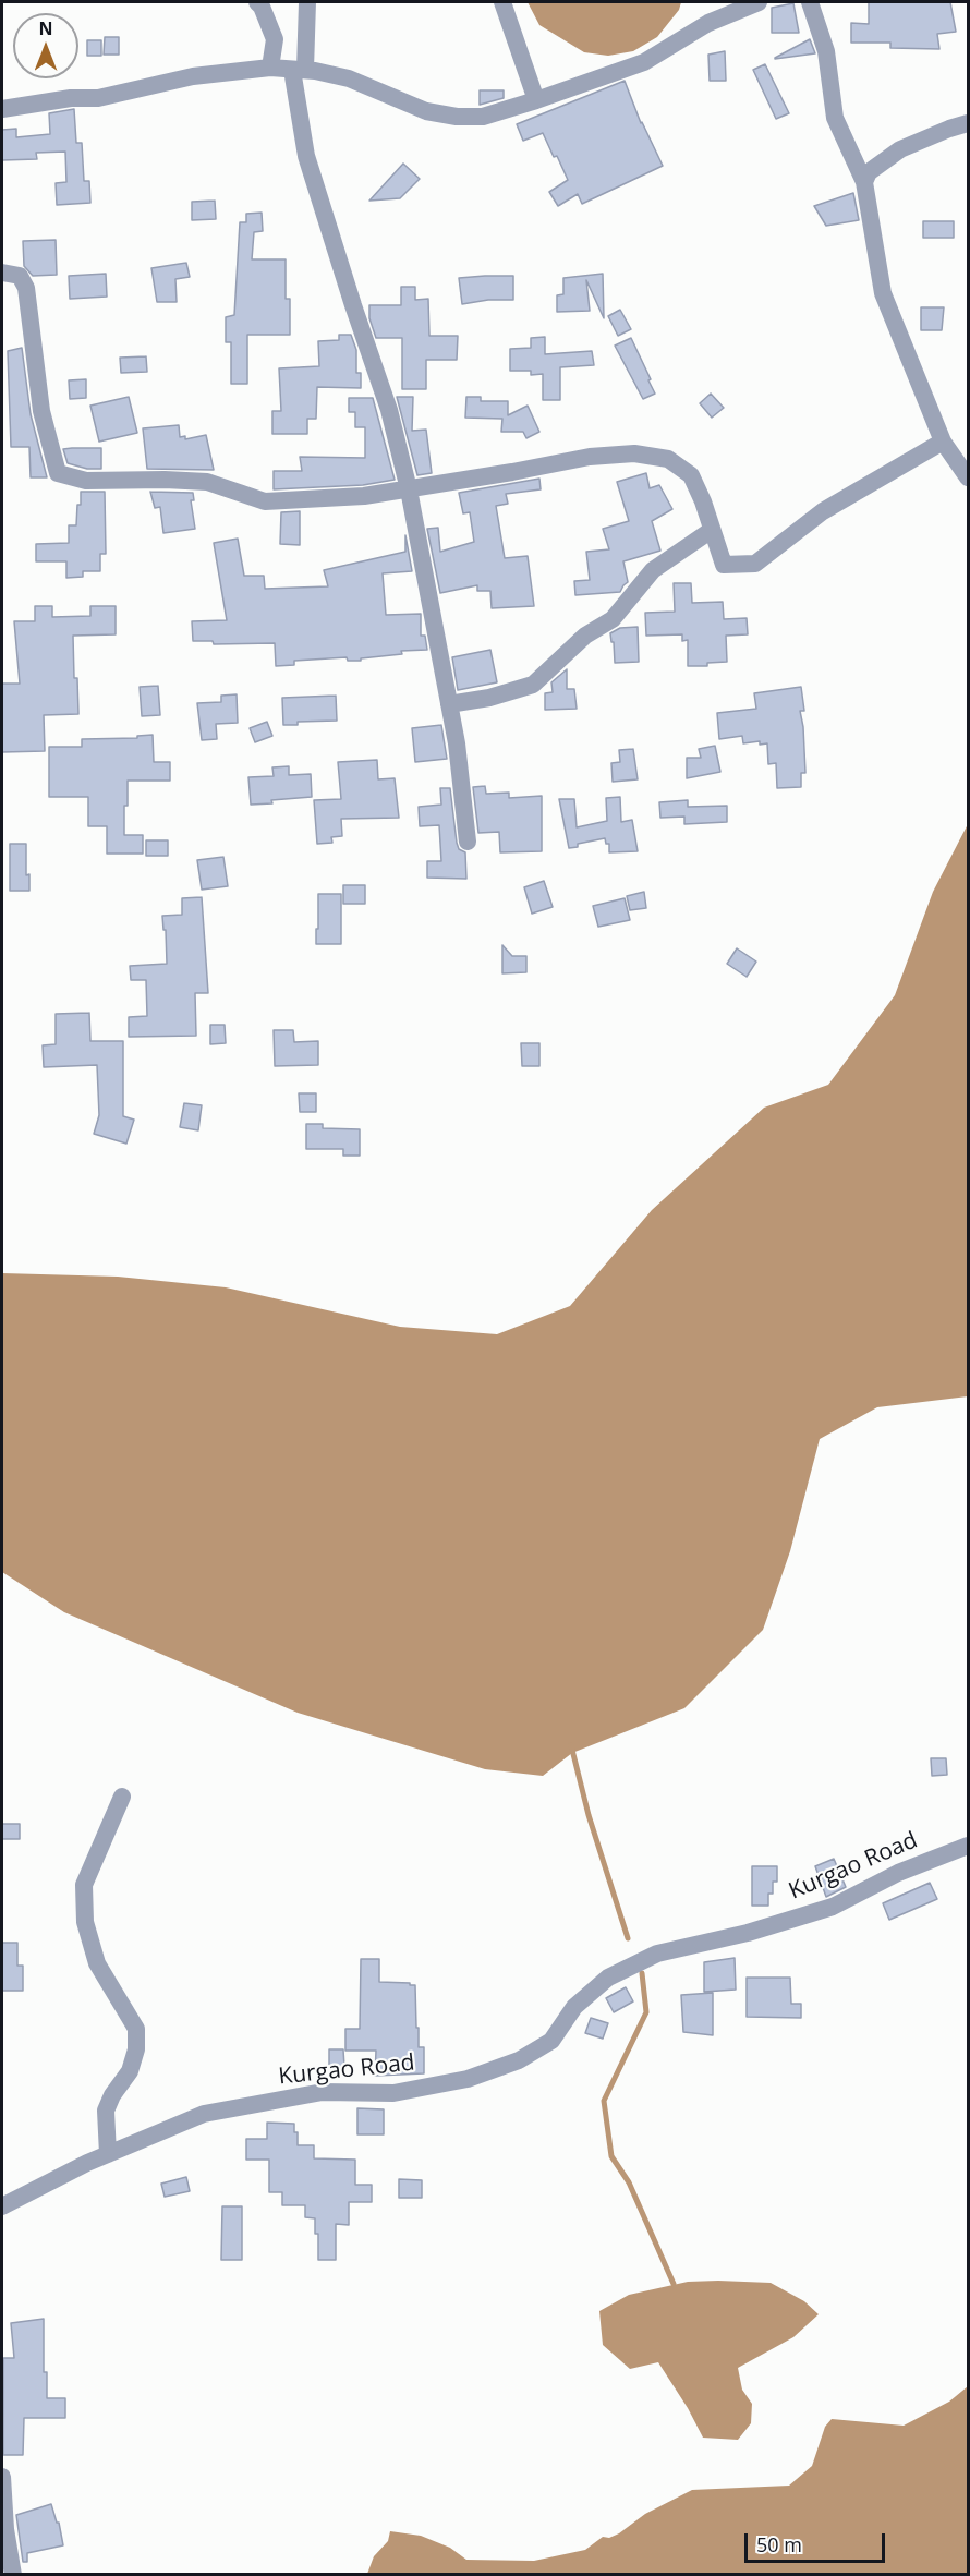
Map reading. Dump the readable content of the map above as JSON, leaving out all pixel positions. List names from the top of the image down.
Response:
{
  "streets": {
    "street": ["Kurgao Road"]
  },
  "scale_bar": "50 m",
  "north": "top"
}
